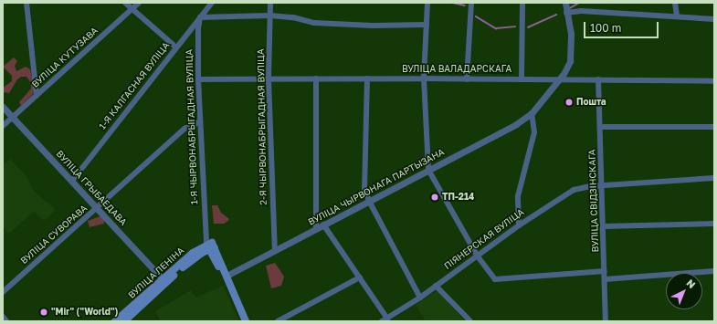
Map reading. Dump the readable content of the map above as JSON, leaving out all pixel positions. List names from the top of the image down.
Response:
{
  "streets": {
    "main road": ["1-Я ЧЫРВОНАБРЫГАДНАЯ ВУЛІЦА", "ВУЛІЦА ЛЕНІНА"],
    "street": [
      "ВУЛІЦА КУТУЗАВА",
      "ВУЛІЦА ВАЛАДАРСКАГА",
      "1-Я КАЛГАСНАЯ ВУЛІЦА",
      "2-Я ЧЫРВОНАБРЫГАДНАЯ ВУЛІЦА",
      "ВУЛІЦА ЧЫРВОНАГА ПАРТЫЗАНА",
      "ВУЛІЦА ГРЫБАЕДАВА",
      "ВУЛІЦА СВІДЗІНСКАГА",
      "ВУЛІЦА СУВОРАВА",
      "ПІЯНЕРСКАЯ ВУЛІЦА"
    ]
  },
  "crossings": [
    ["ВУЛІЦА КУТУЗАВА", "ВУЛІЦА ГРЫБАЕДАВА"],
    ["ВУЛІЦА ВАЛАДАРСКАГА", "1-Я ЧЫРВОНАБРЫГАДНАЯ ВУЛІЦА"],
    ["ВУЛІЦА ВАЛАДАРСКАГА", "2-Я ЧЫРВОНАБРЫГАДНАЯ ВУЛІЦА"],
    ["ВУЛІЦА ВАЛАДАРСКАГА", "ВУЛІЦА ЧЫРВОНАГА ПАРТЫЗАНА"],
    ["ВУЛІЦА ВАЛАДАРСКАГА", "ВУЛІЦА СВІДЗІНСКАГА"],
    ["1-Я КАЛГАСНАЯ ВУЛІЦА", "1-Я ЧЫРВОНАБРЫГАДНАЯ ВУЛІЦА"],
    ["1-Я КАЛГАСНАЯ ВУЛІЦА", "ВУЛІЦА ГРЫБАЕДАВА"],
    ["1-Я ЧЫРВОНАБРЫГАДНАЯ ВУЛІЦА", "ВУЛІЦА ЧЫРВОНАГА ПАРТЫЗАНА"],
    ["1-Я ЧЫРВОНАБРЫГАДНАЯ ВУЛІЦА", "ВУЛІЦА СУВОРАВА"],
    ["1-Я ЧЫРВОНАБРЫГАДНАЯ ВУЛІЦА", "ВУЛІЦА ЛЕНІНА"],
    ["2-Я ЧЫРВОНАБРЫГАДНАЯ ВУЛІЦА", "ВУЛІЦА ЧЫРВОНАГА ПАРТЫЗАНА"],
    ["ВУЛІЦА ГРЫБАЕДАВА", "ВУЛІЦА СУВОРАВА"],
    ["ВУЛІЦА ГРЫБАЕДАВА", "ВУЛІЦА ЛЕНІНА"],
    ["ВУЛІЦА СВІДЗІНСКАГА", "ПІЯНЕРСКАЯ ВУЛІЦА"]
  ],
  "places": ["Пошта", "ТП-214", "\"Mir\" (\"World\")"],
  "scale_bar": "100 m",
  "north": "top right"
}
